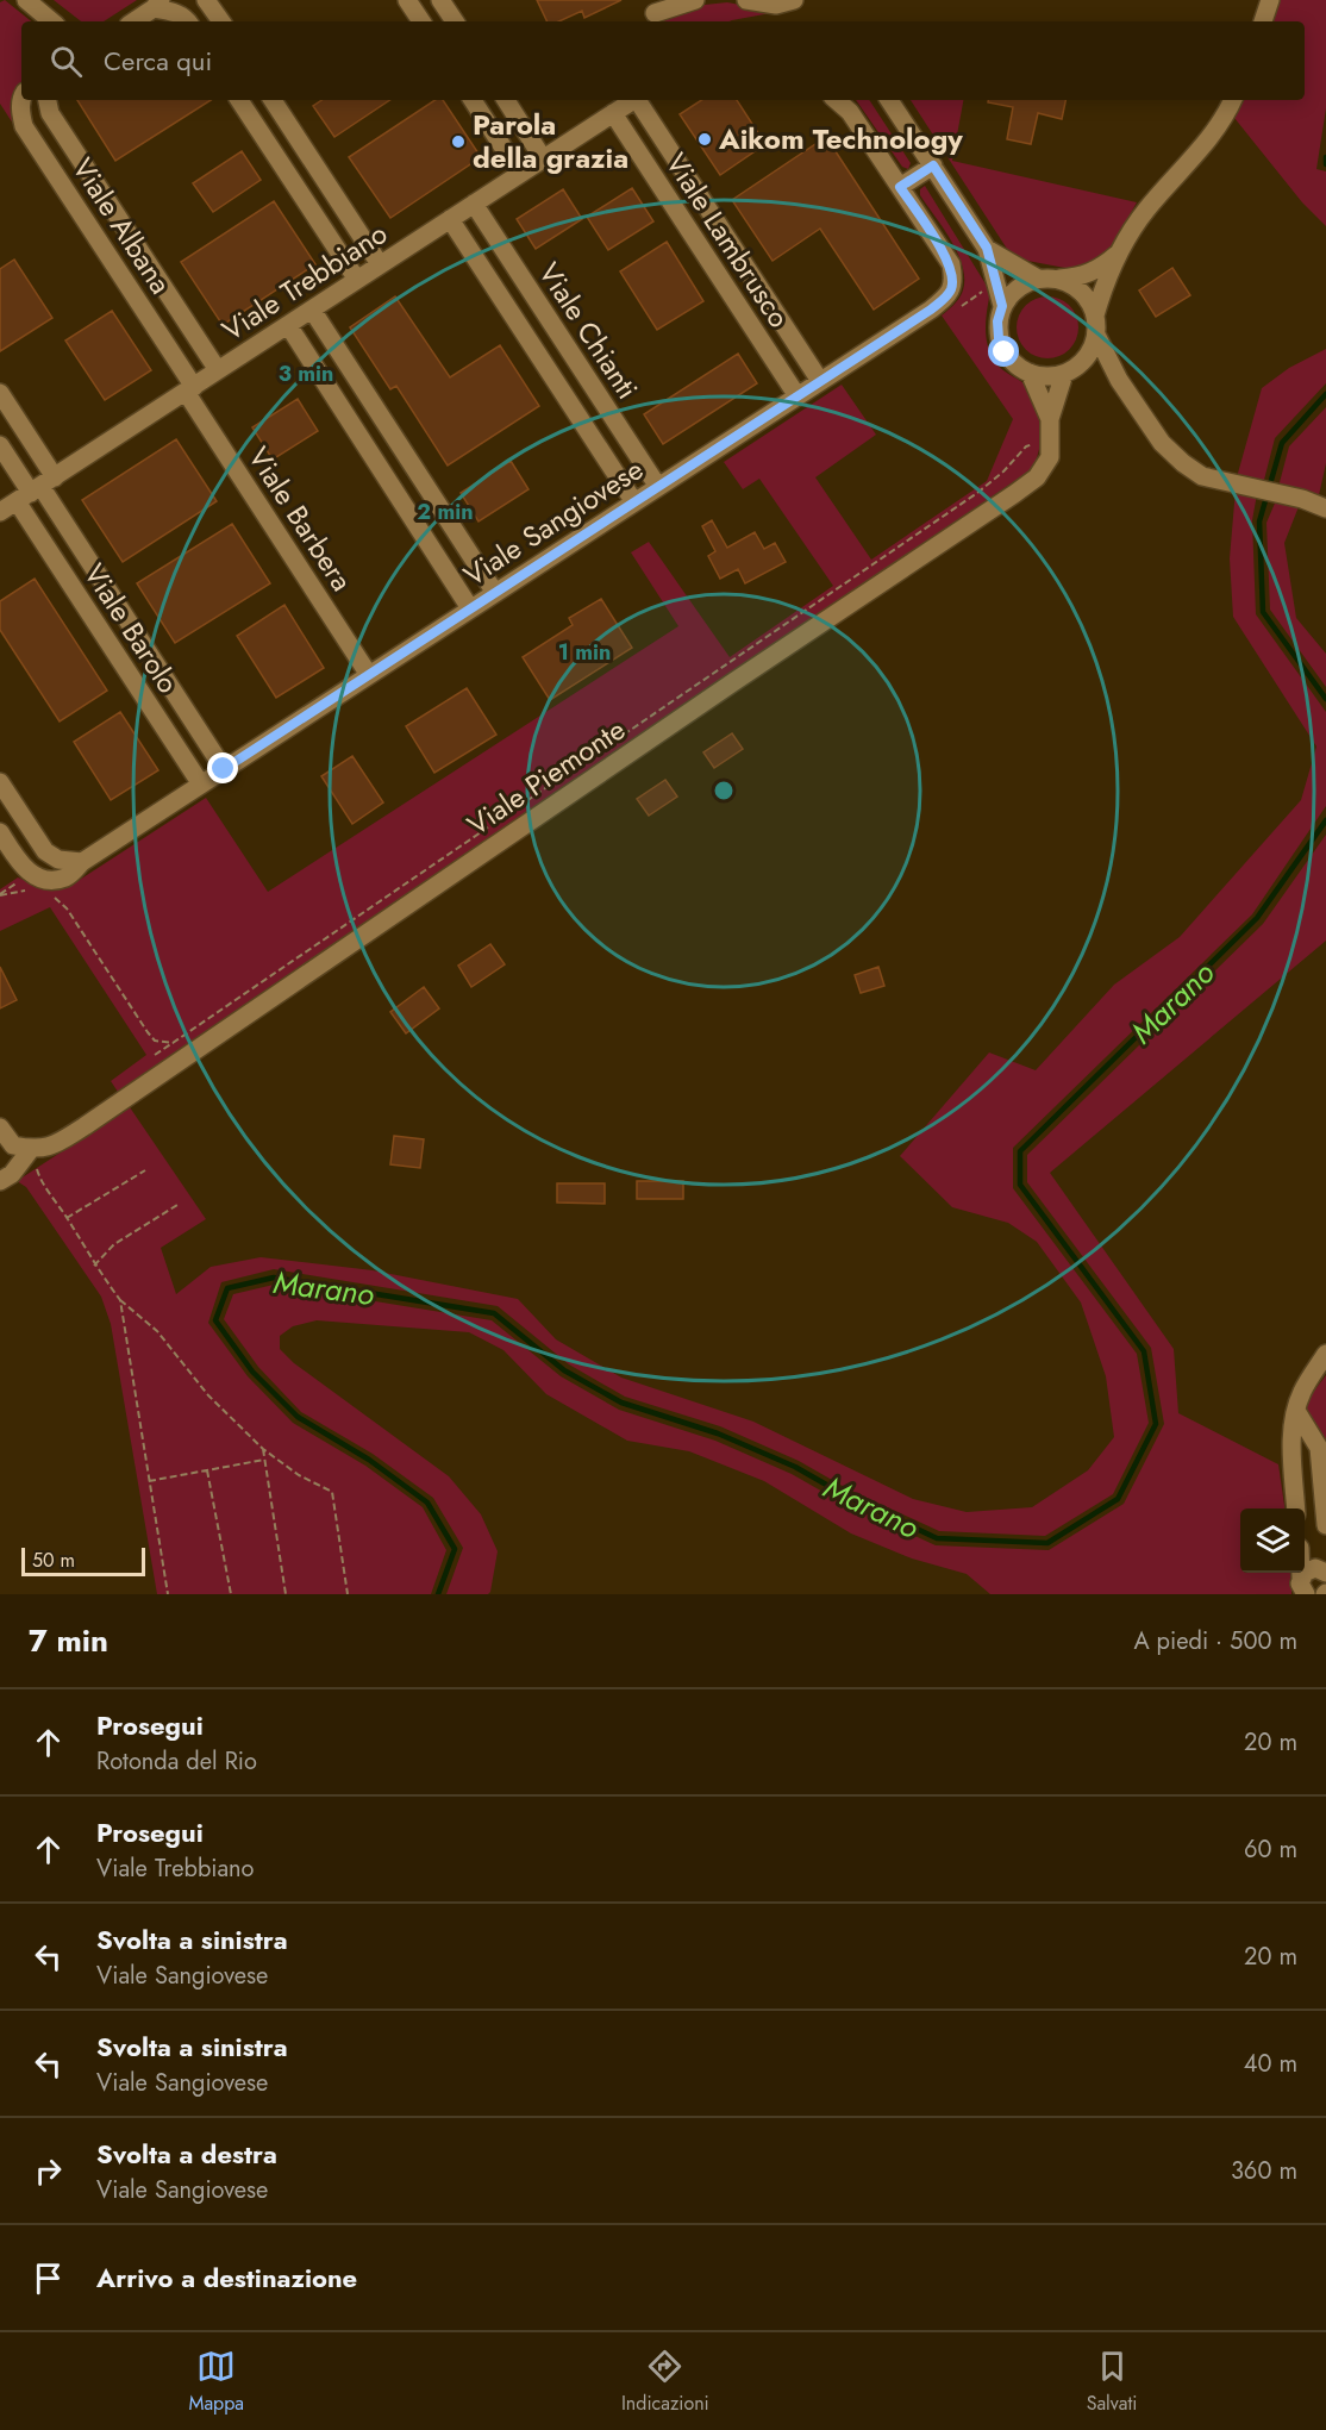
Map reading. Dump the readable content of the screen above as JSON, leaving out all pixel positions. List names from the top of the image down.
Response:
{
  "streets": {
    "street": [
      "Viale Albana",
      "Viale Lambrusco",
      "Viale Trebbiano",
      "Viale Chianti",
      "Viale Barbera",
      "Viale Sangiovese",
      "Viale Barolo",
      "Viale Piemonte"
    ]
  },
  "crossings": [
    ["Viale Albana", "Viale Trebbiano"],
    ["Viale Albana", "Viale Barbera"],
    ["Viale Lambrusco", "Viale Trebbiano"],
    ["Viale Lambrusco", "Viale Sangiovese"],
    ["Viale Trebbiano", "Viale Chianti"],
    ["Viale Trebbiano", "Viale Barbera"],
    ["Viale Trebbiano", "Viale Barolo"],
    ["Viale Chianti", "Viale Sangiovese"],
    ["Viale Barbera", "Viale Sangiovese"],
    ["Viale Sangiovese", "Viale Barolo"]
  ],
  "water": ["Marano"],
  "places": ["Aikom Technology", "Parola della grazia"],
  "scale_bar": "50 m",
  "page": {
    "search": "Cerca qui",
    "scale": "50 m",
    "heading": ["7 min", "A piedi · 500 m"],
    "list": [
      ["Prosegui", "Rotonda del Rio", "20 m"],
      ["Prosegui", "Viale Trebbiano", "60 m"],
      ["Svolta a sinistra", "Viale Sangiovese", "20 m"],
      ["Svolta a sinistra", "Viale Sangiovese", "40 m"],
      ["Svolta a destra", "Viale Sangiovese", "360 m"],
      "Arrivo a destinazione"
    ],
    "nav": ["Mappa", "Indicazioni", "Salvati"]
  },
  "rings": ["3 min", "2 min", "1 min"]
}
